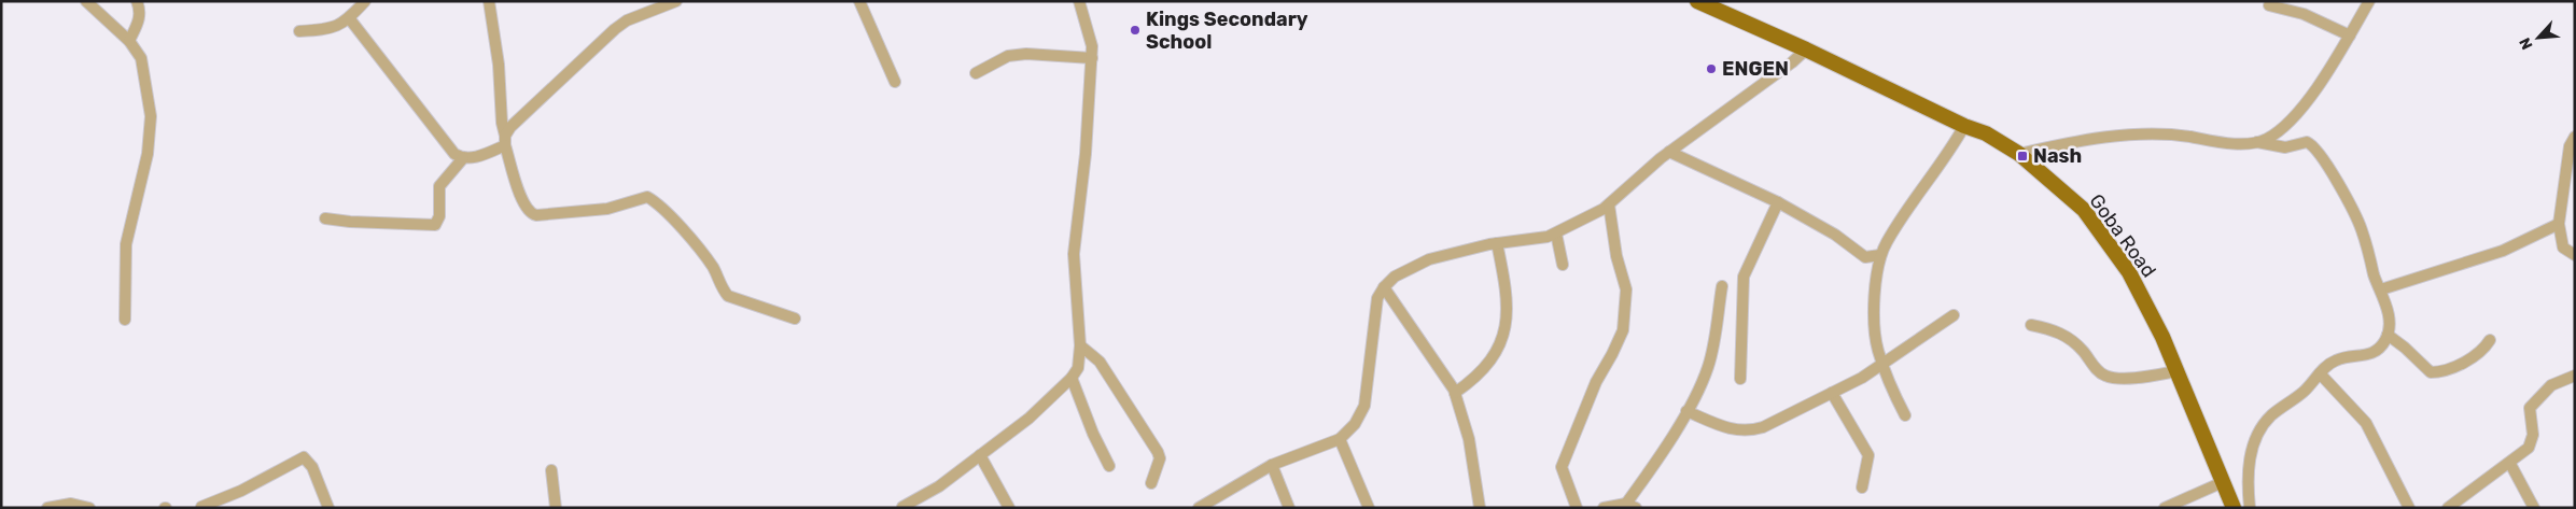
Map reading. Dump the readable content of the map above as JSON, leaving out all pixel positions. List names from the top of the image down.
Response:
{
  "streets": {
    "main road": ["Goba Road"]
  },
  "places": {
    "other": ["Kings Secondary School", "ENGEN"],
    "transit": ["Nash"]
  },
  "north": "bottom left"
}
